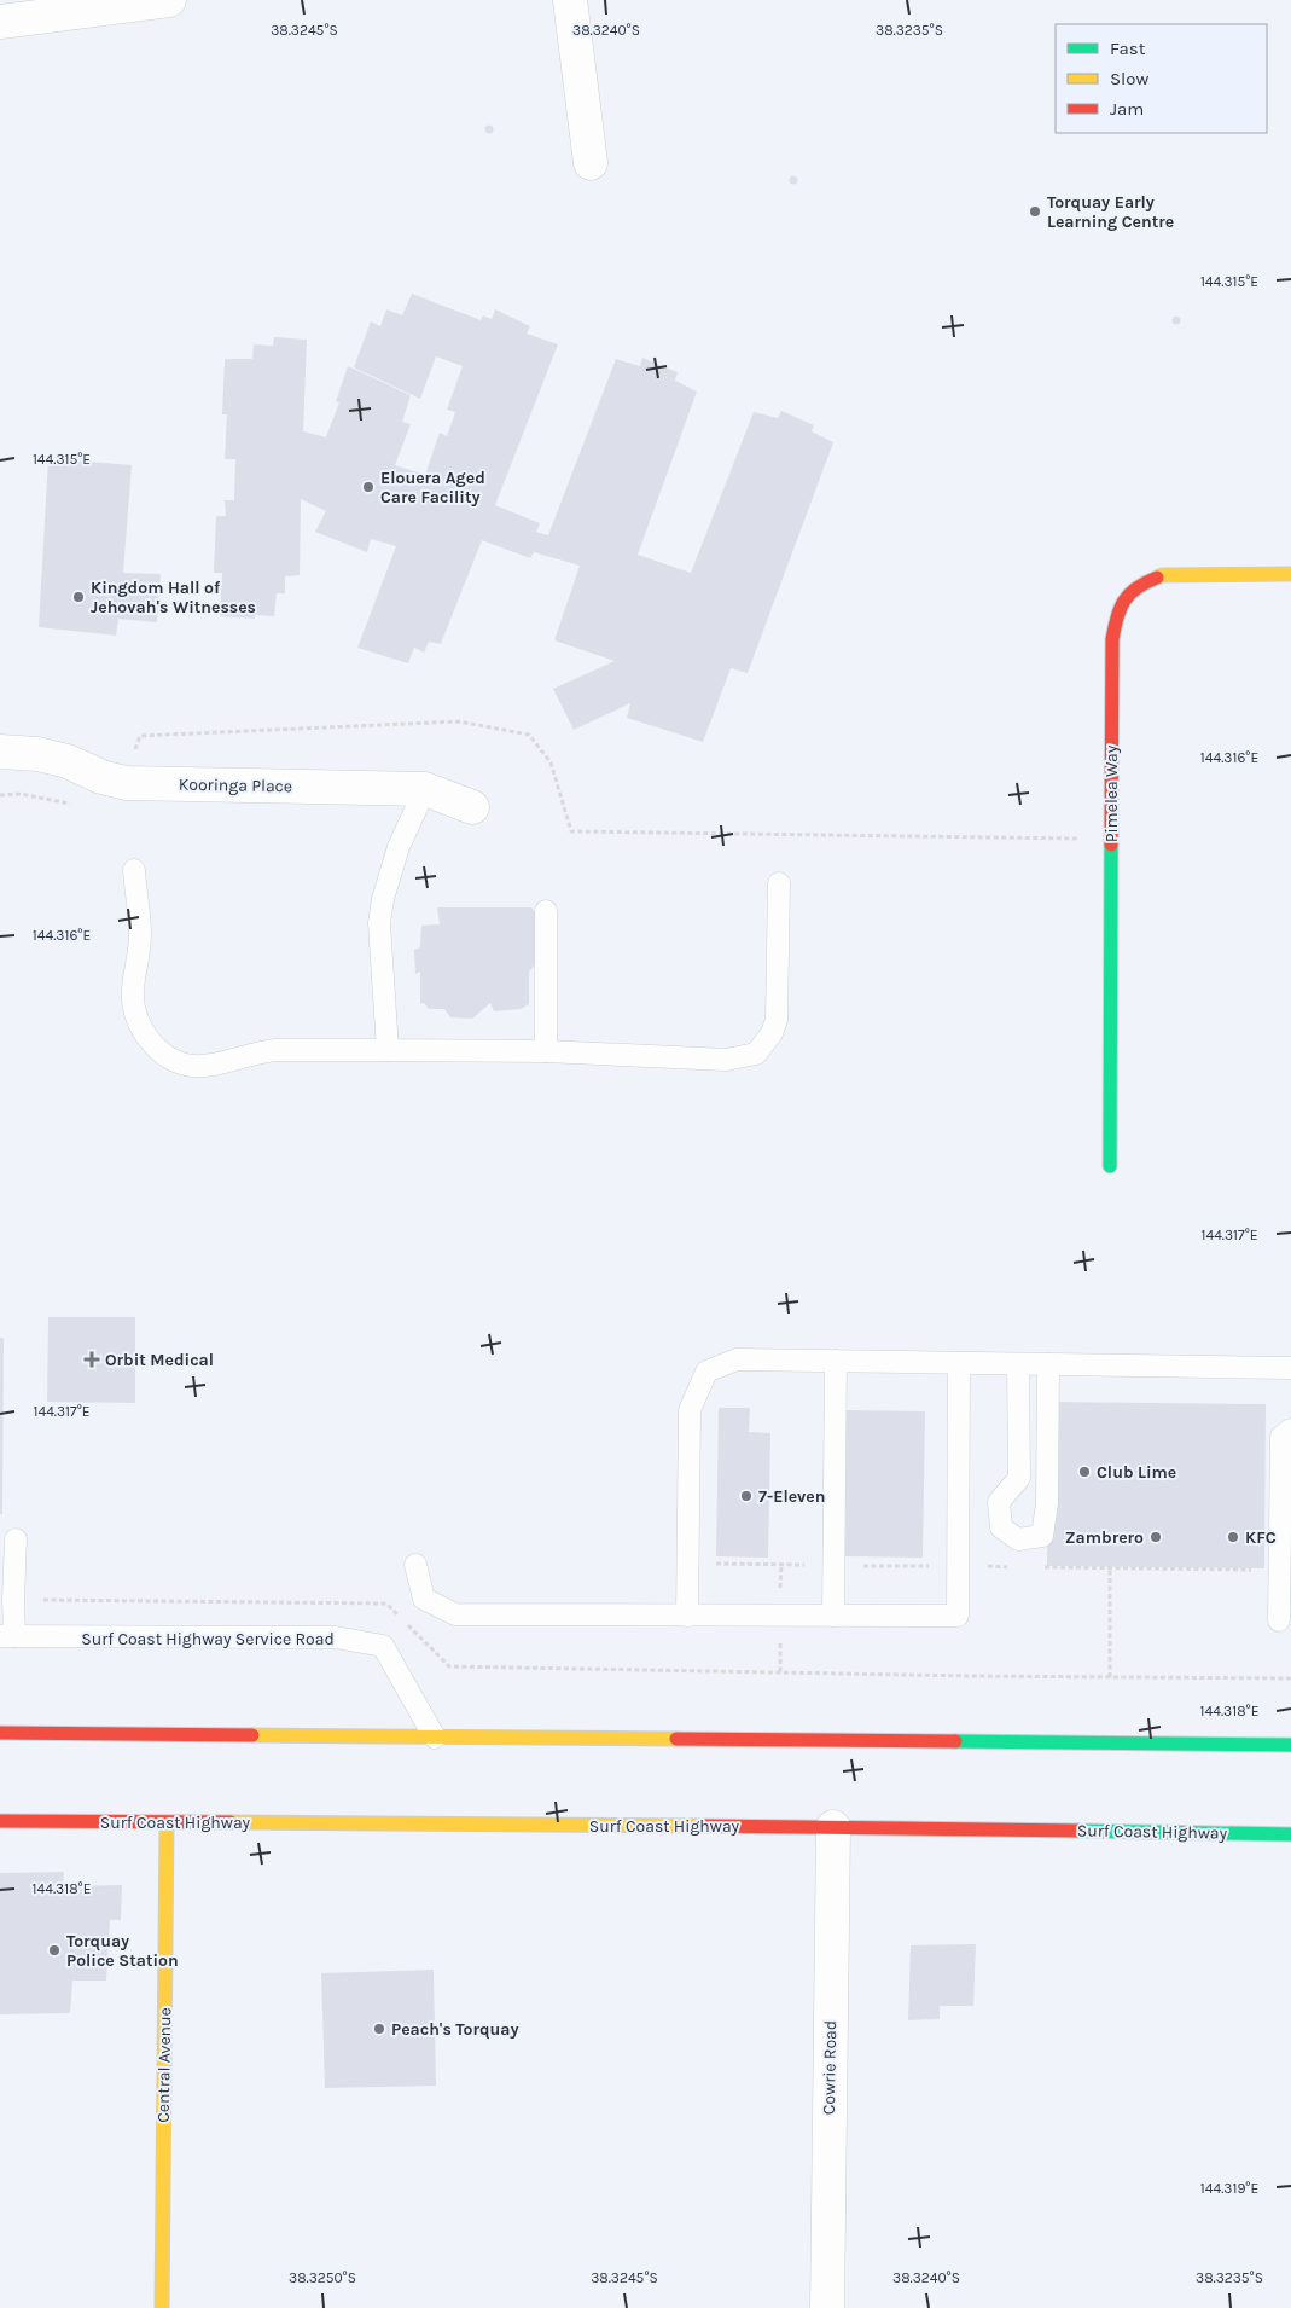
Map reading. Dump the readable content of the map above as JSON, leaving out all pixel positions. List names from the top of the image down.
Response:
{
  "streets": {
    "main road": ["Pimelea Way", "Surf Coast Highway", "Central Avenue"],
    "street": ["Kooringa Place", "Cowrie Road"],
    "lane": ["Surf Coast Highway Service Road"]
  },
  "crossings": [
    ["Surf Coast Highway", "Central Avenue"],
    ["Surf Coast Highway", "Cowrie Road"]
  ],
  "places": {
    "other": [
      "Torquay Early Learning Centre",
      "Elouera Aged Care Facility",
      "Kingdom Hall of Jehovah's Witnesses",
      "Club Lime",
      "7-Eleven",
      "Zambrero",
      "KFC",
      "Torquay Police Station",
      "Peach's Torquay"
    ],
    "health": ["Orbit Medical"]
  },
  "legend": ["Fast", "Slow", "Jam"],
  "coordinates": [
    "38.3245°S",
    "38.3240°S",
    "38.3235°S",
    "144.315°E",
    "144.316°E",
    "144.317°E",
    "144.318°E",
    "144.319°E",
    "38.3250°S"
  ]
}
